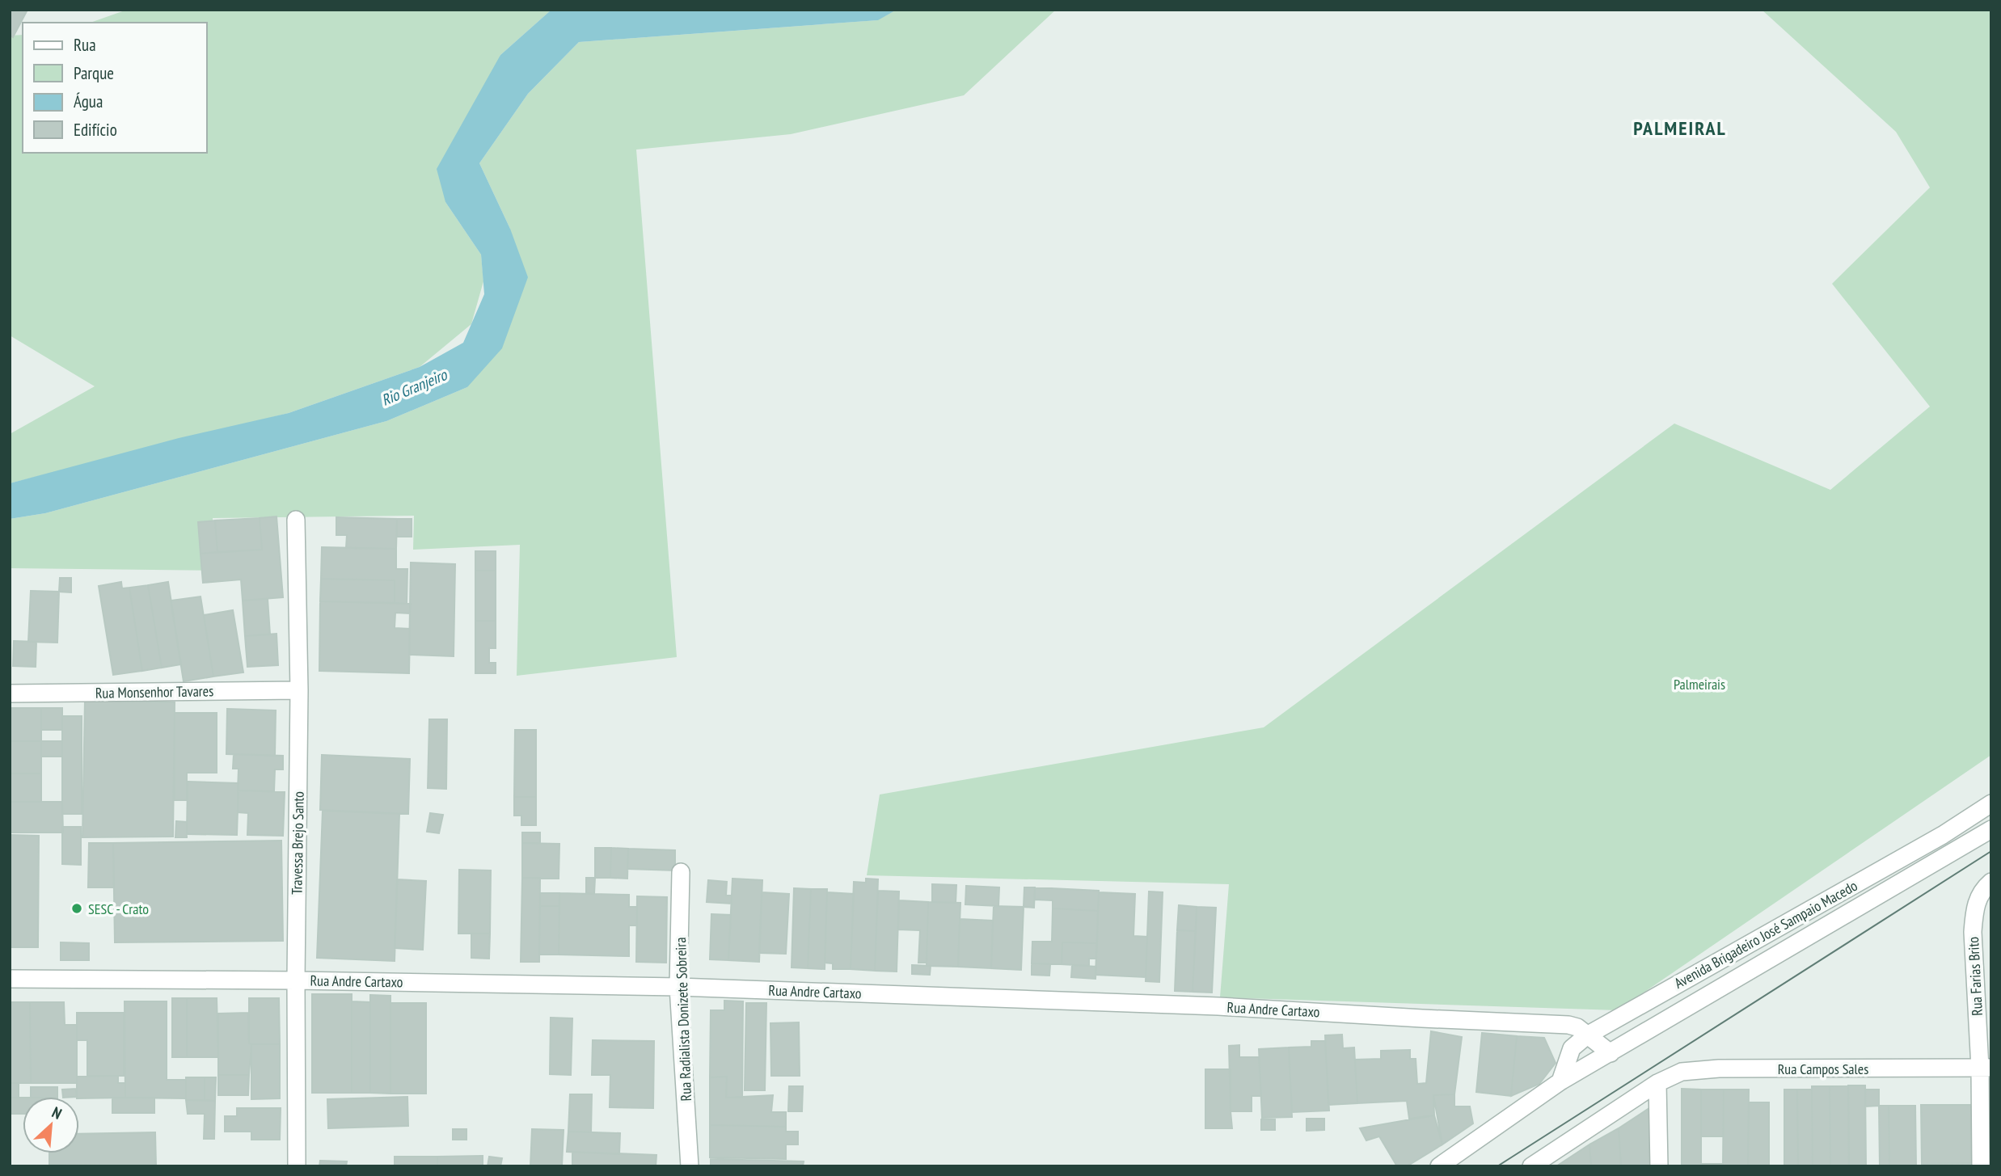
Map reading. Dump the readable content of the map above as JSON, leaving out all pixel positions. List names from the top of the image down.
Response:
{
  "streets": {
    "street": [
      "Rua Monsenhor Tavares",
      "Travessa Brejo Santo",
      "Avenida Brigadeiro José Sampaio Macedo",
      "Rua Farias Brito",
      "Rua Andre Cartaxo",
      "Rua Radialista Donizete Sobreira",
      "Rua Campos Sales"
    ]
  },
  "crossings": [
    ["Rua Monsenhor Tavares", "Travessa Brejo Santo"],
    ["Travessa Brejo Santo", "Rua Andre Cartaxo"],
    ["Avenida Brigadeiro José Sampaio Macedo", "Rua Andre Cartaxo"],
    ["Rua Farias Brito", "Rua Campos Sales"],
    ["Rua Andre Cartaxo", "Rua Radialista Donizete Sobreira"]
  ],
  "districts": ["PALMEIRAL"],
  "water": ["Rio Granjeiro"],
  "parks": ["Palmeirais"],
  "places": ["SESC - Crato"],
  "legend": [
    "Rua",
    "Parque",
    "Água",
    "Edifício"
  ],
  "north": "top right"
}
